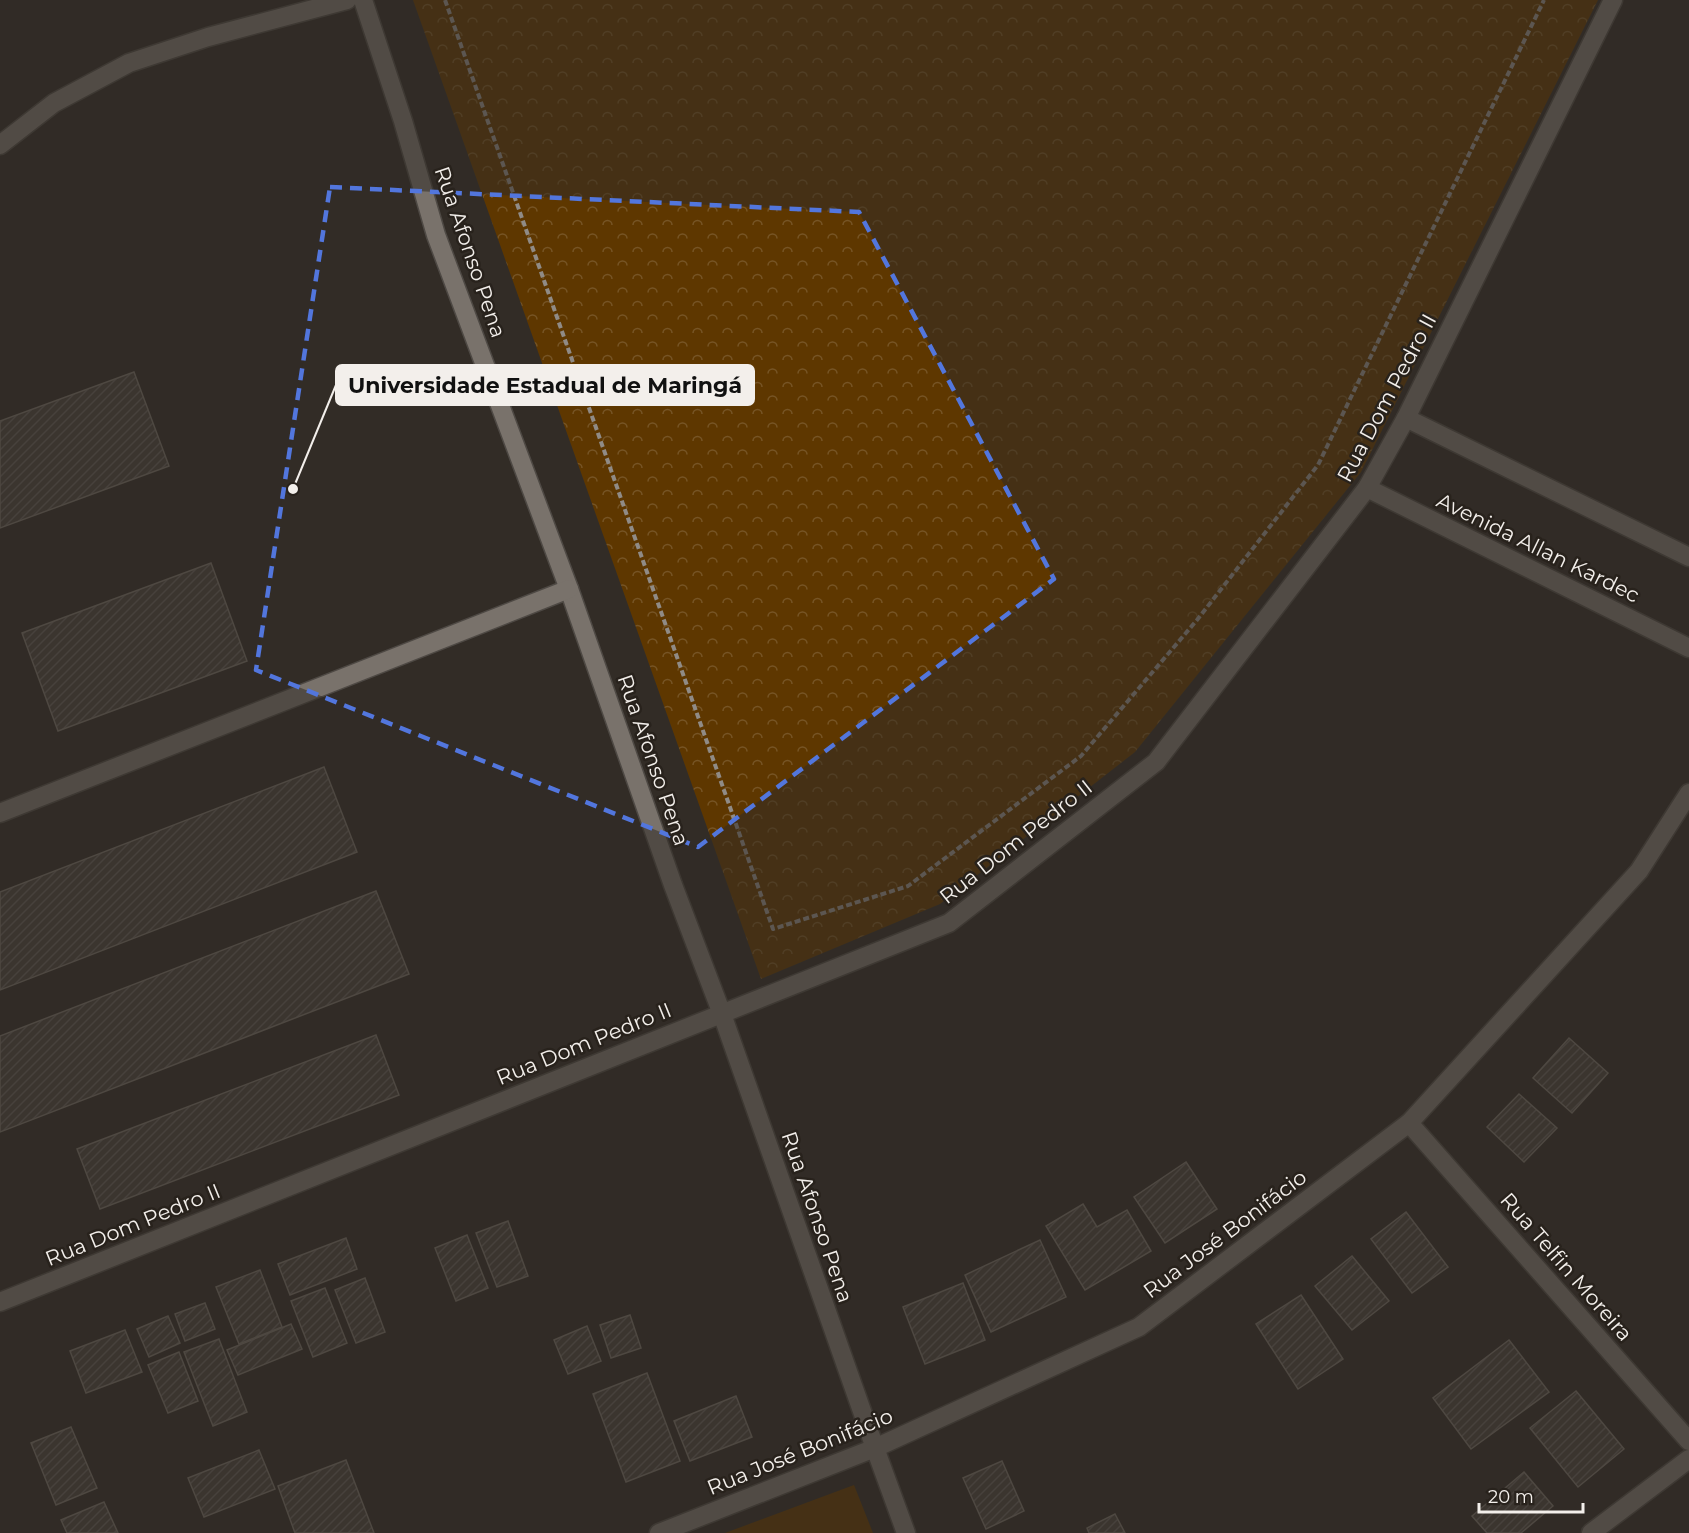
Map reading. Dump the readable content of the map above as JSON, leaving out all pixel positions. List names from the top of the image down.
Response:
{
  "streets": {
    "street": [
      "Rua Afonso Pena",
      "Rua Dom Pedro II",
      "Avenida Allan Kardec",
      "Rua José Bonifácio",
      "Rua Telfin Moreira"
    ]
  },
  "crossings": [
    ["Rua Afonso Pena", "Rua Dom Pedro II"],
    ["Rua Afonso Pena", "Rua José Bonifácio"],
    ["Rua Dom Pedro II", "Avenida Allan Kardec"],
    ["Rua José Bonifácio", "Rua Telfin Moreira"]
  ],
  "places": ["Universidade Estadual de Maringá"],
  "scale_bar": "20 m"
}
